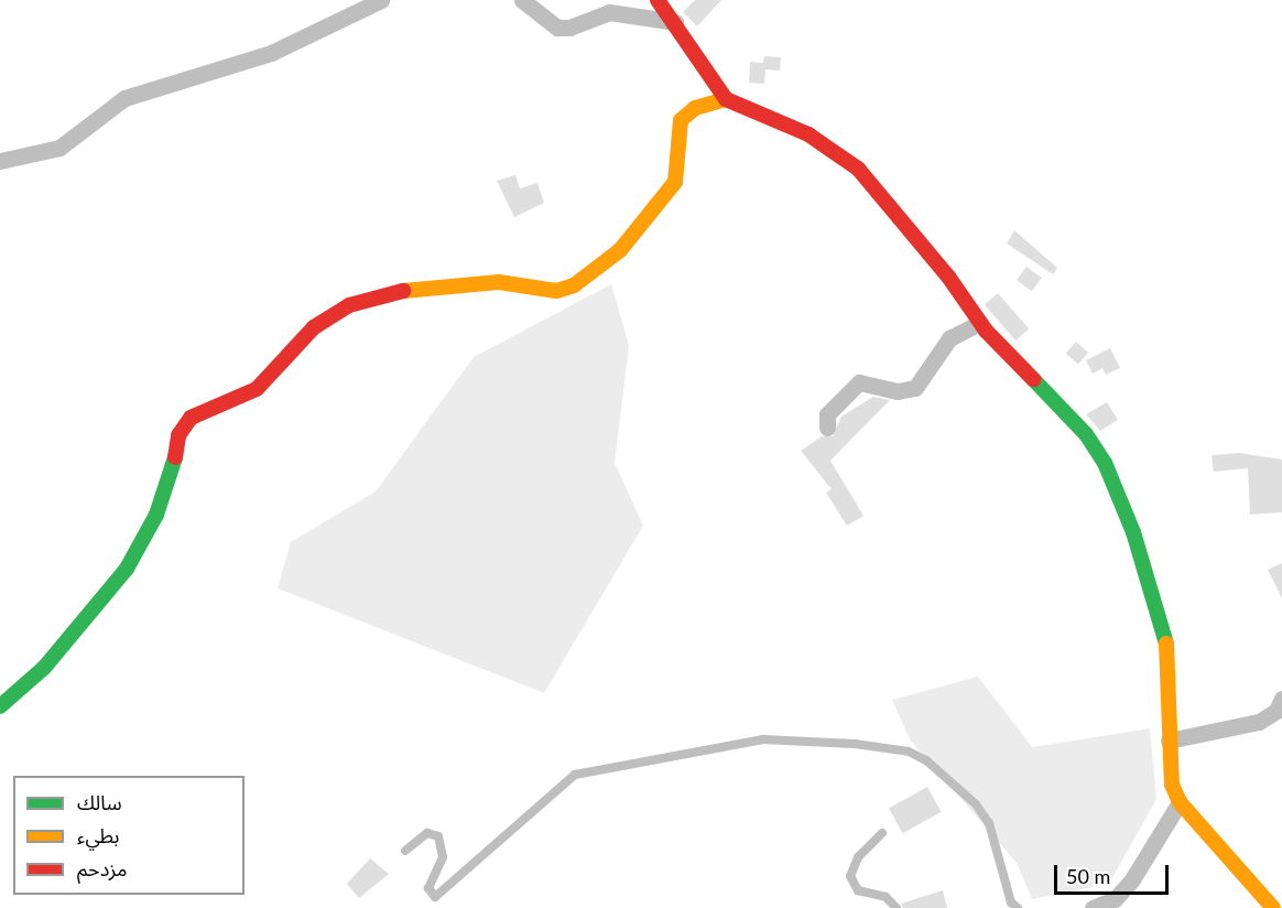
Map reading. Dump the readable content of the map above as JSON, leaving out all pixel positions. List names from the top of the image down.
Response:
{
  "legend": ["سالك", "بطيء", "مزدحم"],
  "scale_bar": "50 m"
}
